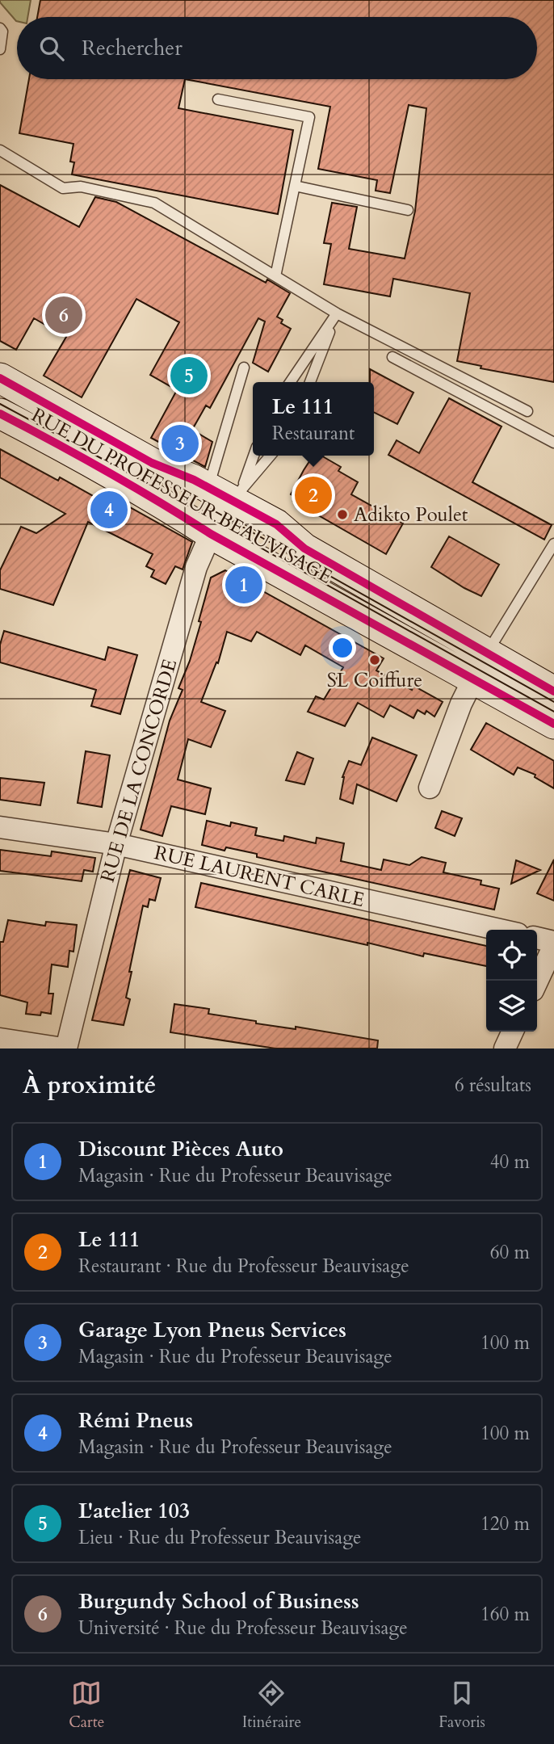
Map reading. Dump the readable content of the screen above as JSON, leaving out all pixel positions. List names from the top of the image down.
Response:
{
  "streets": {
    "street": ["RUE DU PROFESSEUR BEAUVISAGE", "RUE DE LA CONCORDE", "RUE LAURENT CARLE"]
  },
  "crossings": [
    ["RUE DU PROFESSEUR BEAUVISAGE", "RUE DE LA CONCORDE"],
    ["RUE DE LA CONCORDE", "RUE LAURENT CARLE"]
  ],
  "places": ["Adikto Poulet", "SL Coiffure"],
  "page": {
    "search": "Rechercher",
    "pins": [
      "6",
      "5",
      "3",
      "2",
      "4",
      "1"
    ],
    "popup": ["Le 111", "Restaurant"],
    "heading": ["À proximité", "6 résultats"],
    "list": [
      {
        "mark": "1",
        "name": "Discount Pièces Auto",
        "note": "Magasin · Rue du Professeur Beauvisage",
        "value": "40 m"
      },
      {
        "mark": "2",
        "name": "Le 111",
        "note": "Restaurant · Rue du Professeur Beauvisage",
        "value": "60 m"
      },
      {
        "mark": "3",
        "name": "Garage Lyon Pneus Services",
        "note": "Magasin · Rue du Professeur Beauvisage",
        "value": "100 m"
      },
      {
        "mark": "4",
        "name": "Rémi Pneus",
        "note": "Magasin · Rue du Professeur Beauvisage",
        "value": "100 m"
      },
      {
        "mark": "5",
        "name": "L'atelier 103",
        "note": "Lieu · Rue du Professeur Beauvisage",
        "value": "120 m"
      },
      {
        "mark": "6",
        "name": "Burgundy School of Business",
        "note": "Université · Rue du Professeur Beauvisage",
        "value": "160 m"
      }
    ],
    "nav": ["Carte", "Itinéraire", "Favoris"]
  }
}
